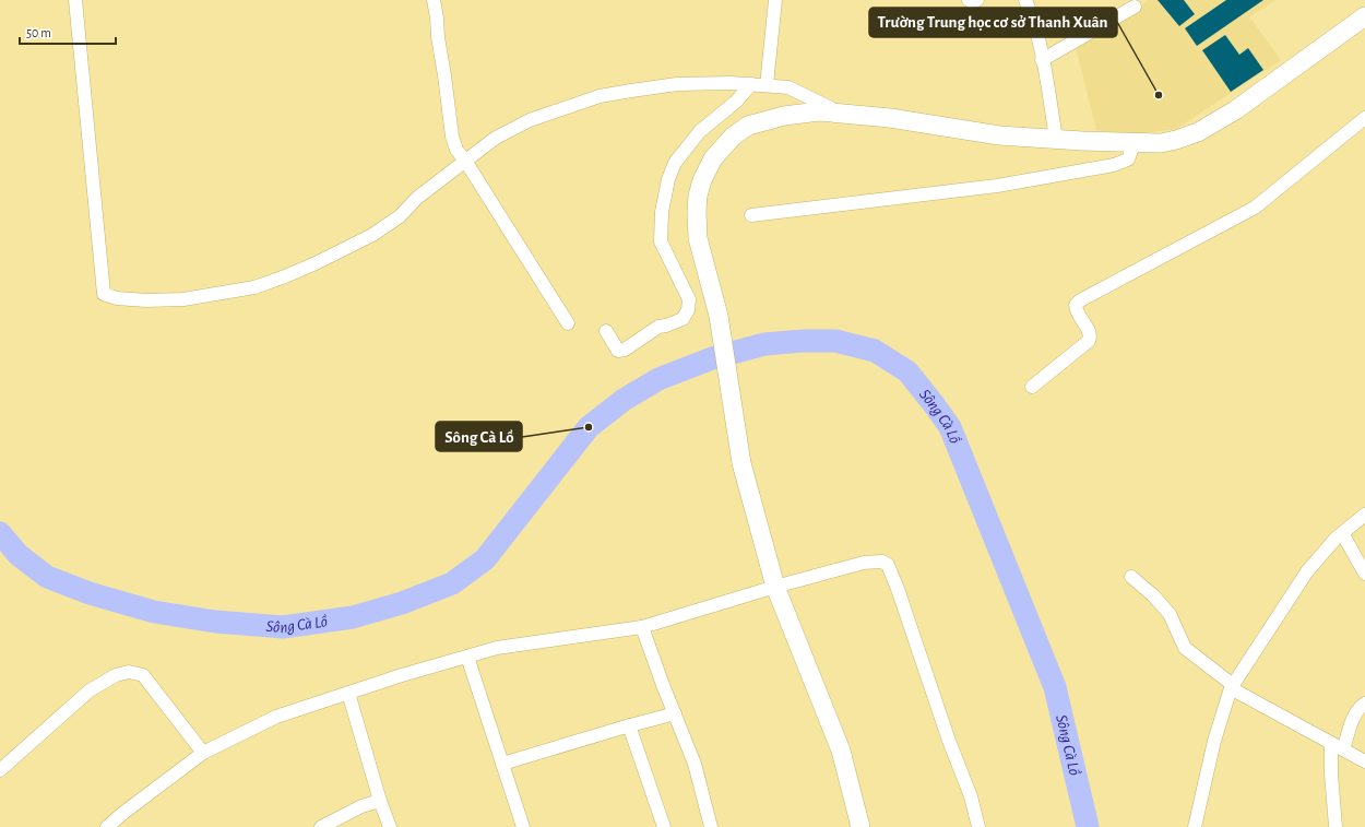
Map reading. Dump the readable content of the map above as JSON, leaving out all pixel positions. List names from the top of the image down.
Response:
{
  "water": ["Sông Cà Lồ"],
  "places": ["Trường Trung học cơ sở Thanh Xuân", "Sông Cà Lồ"],
  "scale_bar": "50 m"
}
